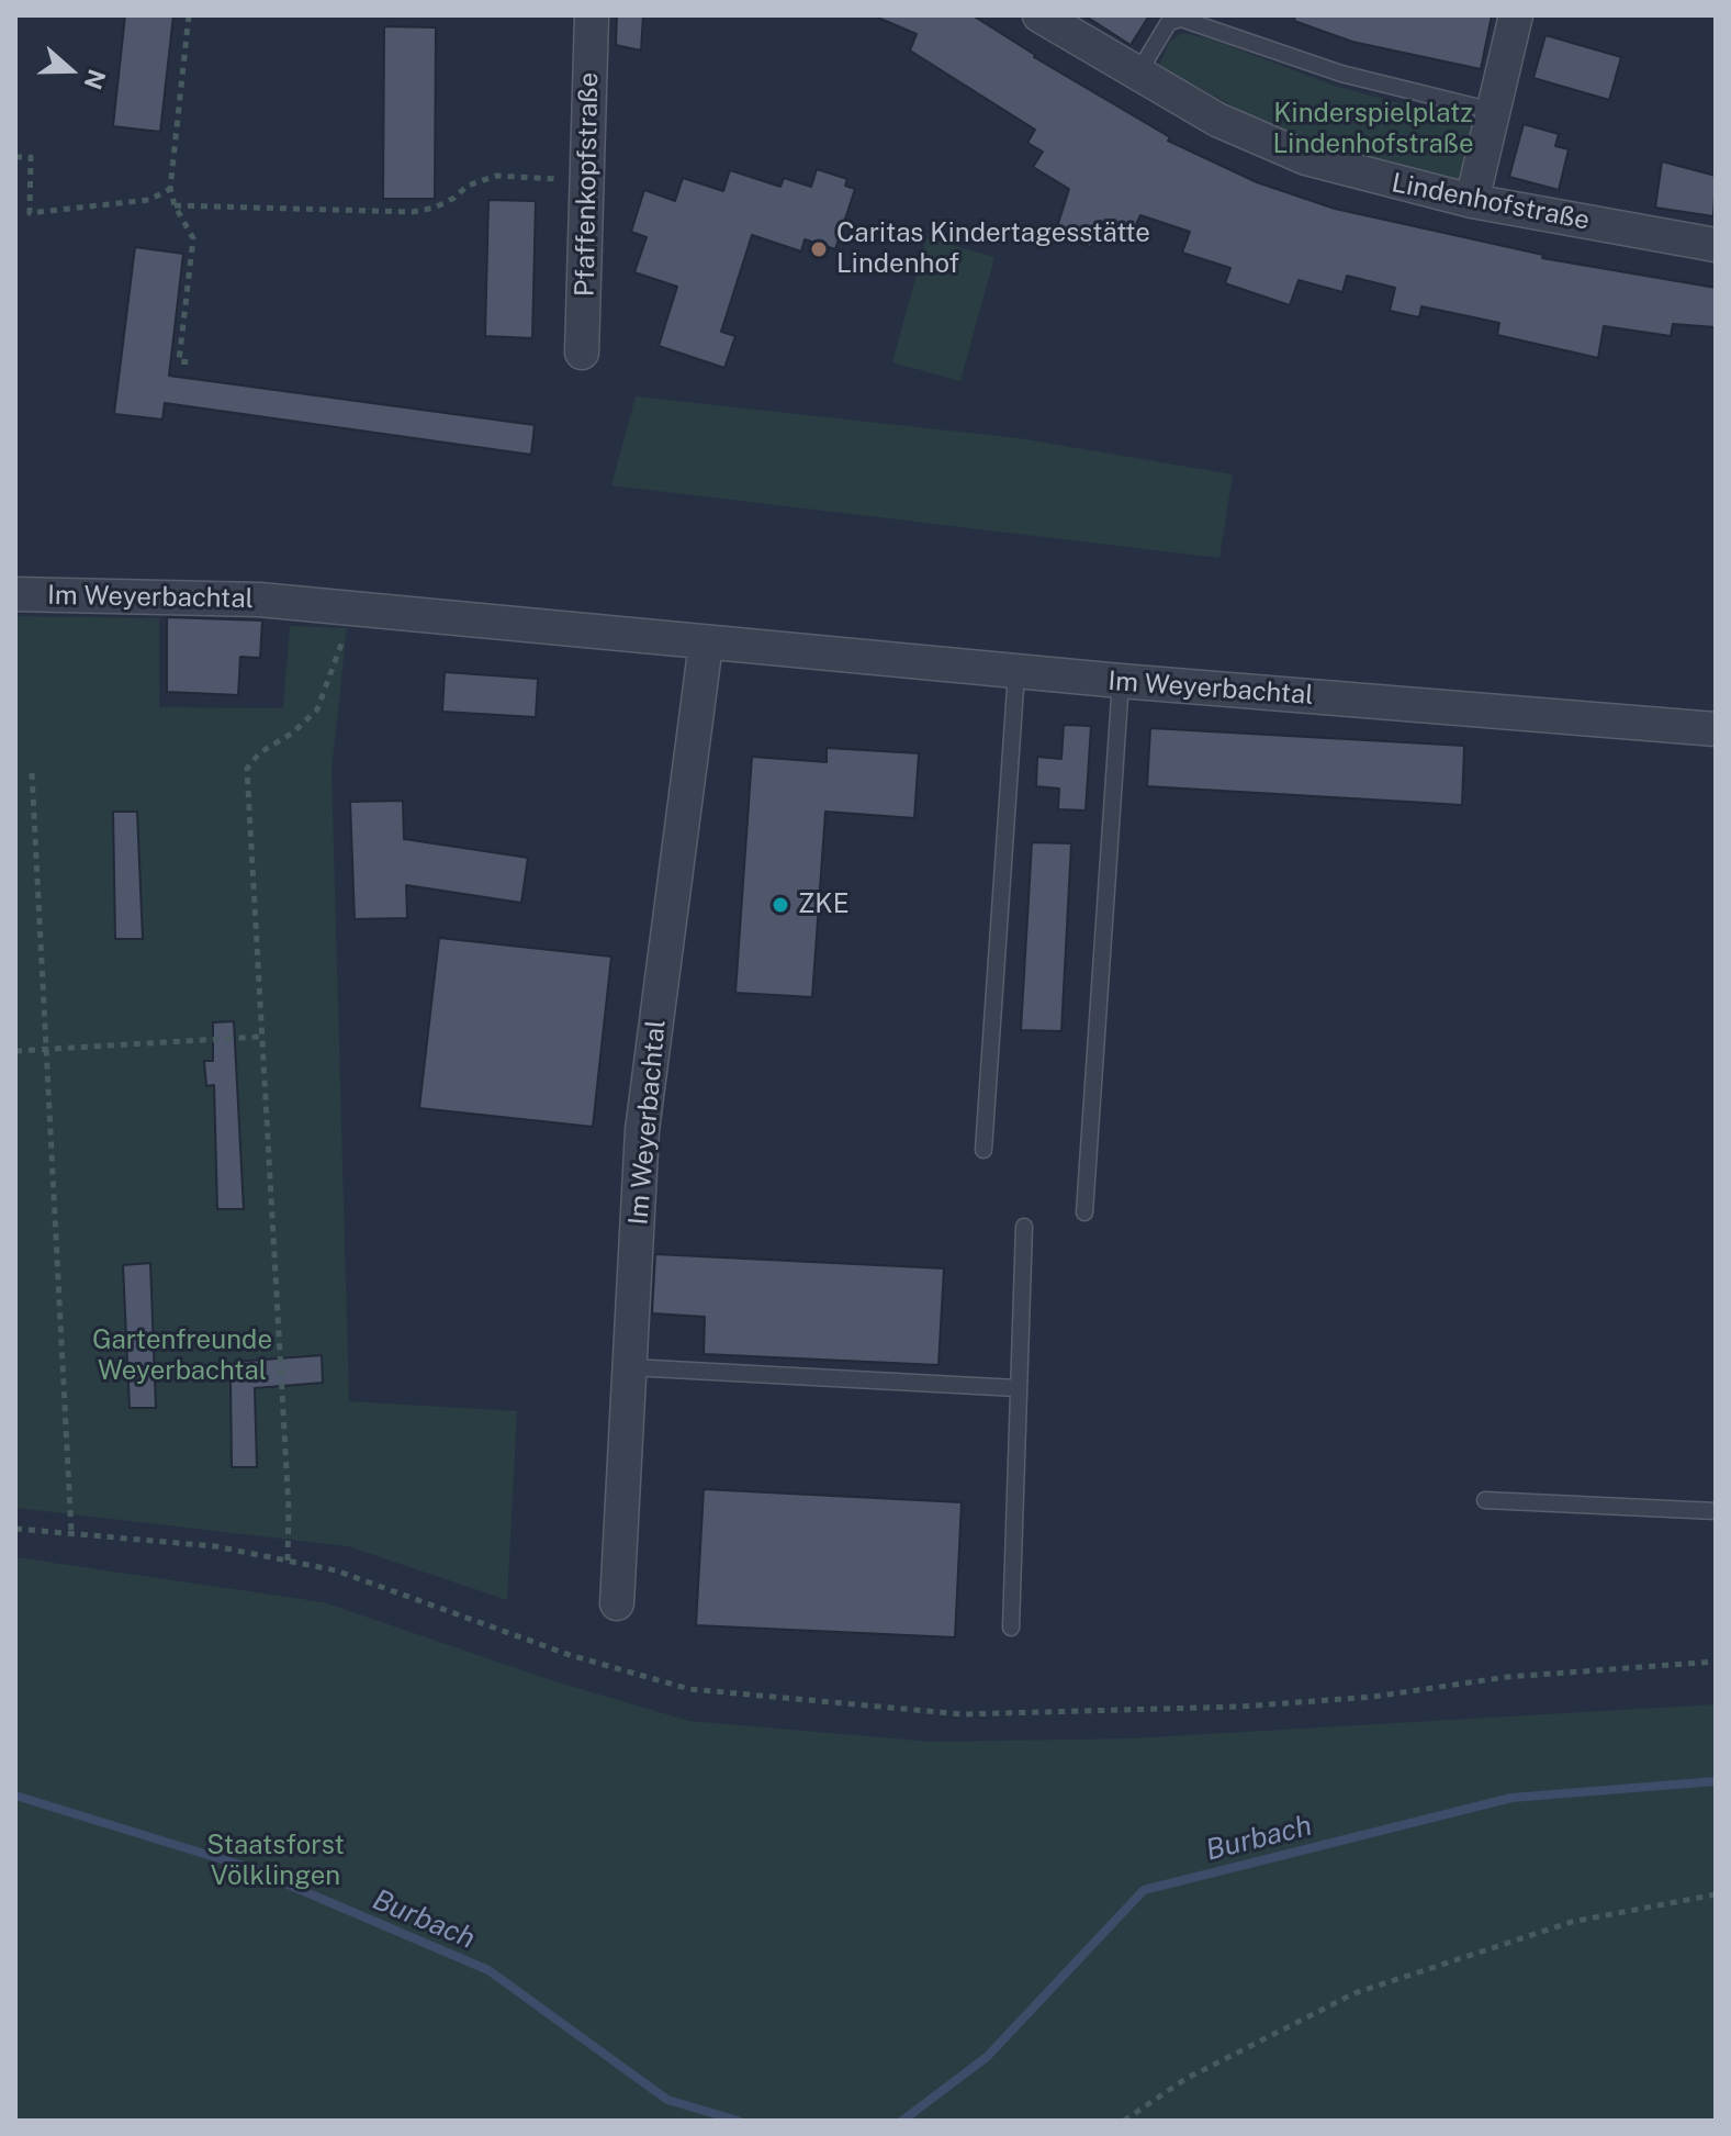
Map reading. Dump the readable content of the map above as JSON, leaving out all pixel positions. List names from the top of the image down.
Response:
{
  "streets": {
    "street": ["Pfaffenkopfstraße", "Lindenhofstraße", "Im Weyerbachtal"]
  },
  "water": ["Burbach"],
  "parks": ["Kinderspielplatz Lindenhofstraße", "Gartenfreunde Weyerbachtal", "Staatsforst Völklingen"],
  "places": ["Caritas Kindertagesstätte Lindenhof", "ZKE"],
  "north": "right"
}
